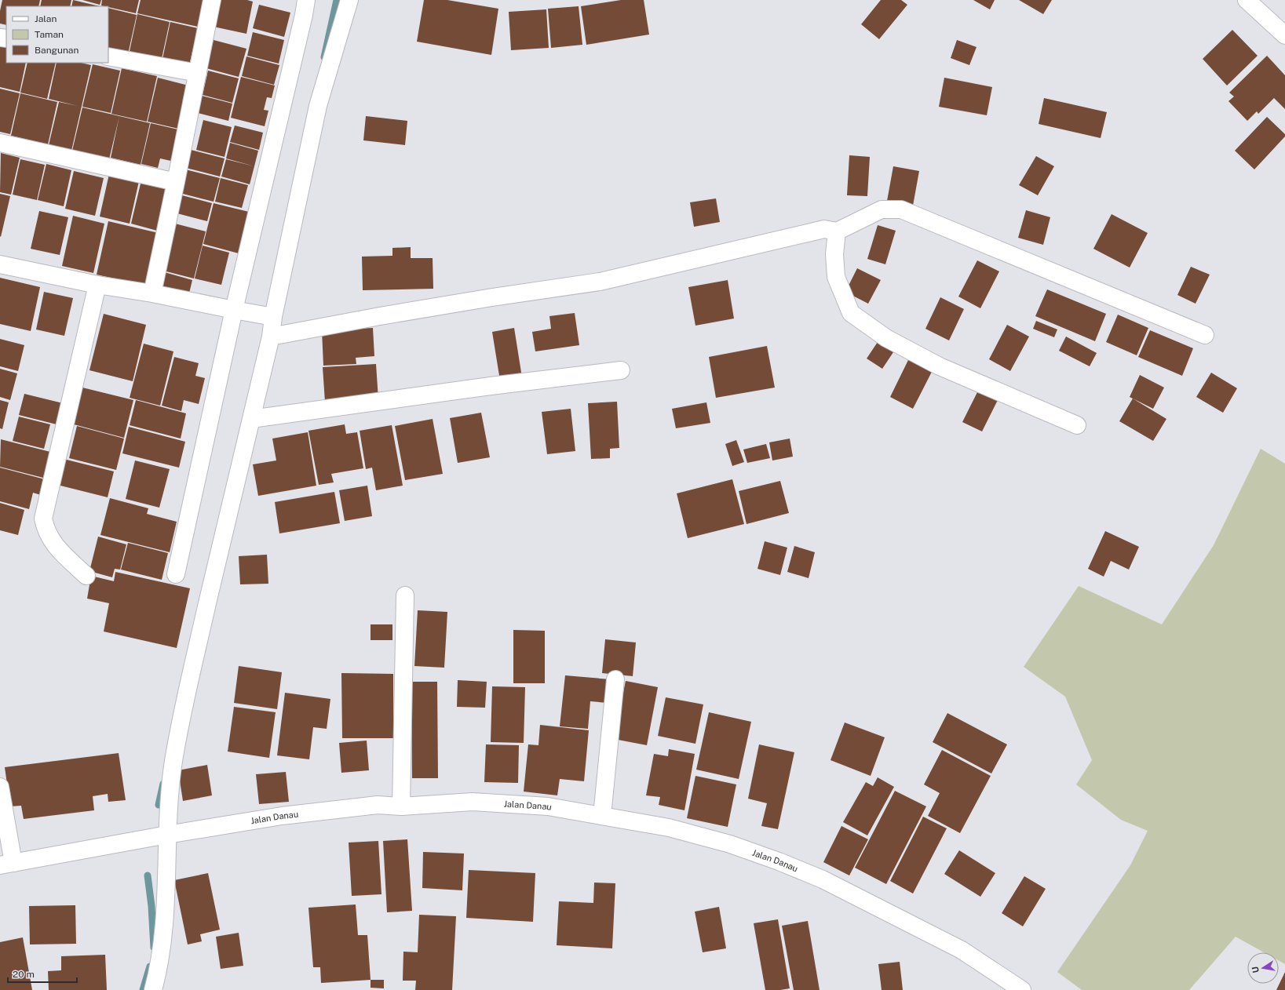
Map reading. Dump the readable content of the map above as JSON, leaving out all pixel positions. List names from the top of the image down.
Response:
{
  "streets": {
    "street": ["Jalan Danau"]
  },
  "legend": ["Jalan", "Taman", "Bangunan"],
  "scale_bar": "20 m",
  "north": "left"
}
